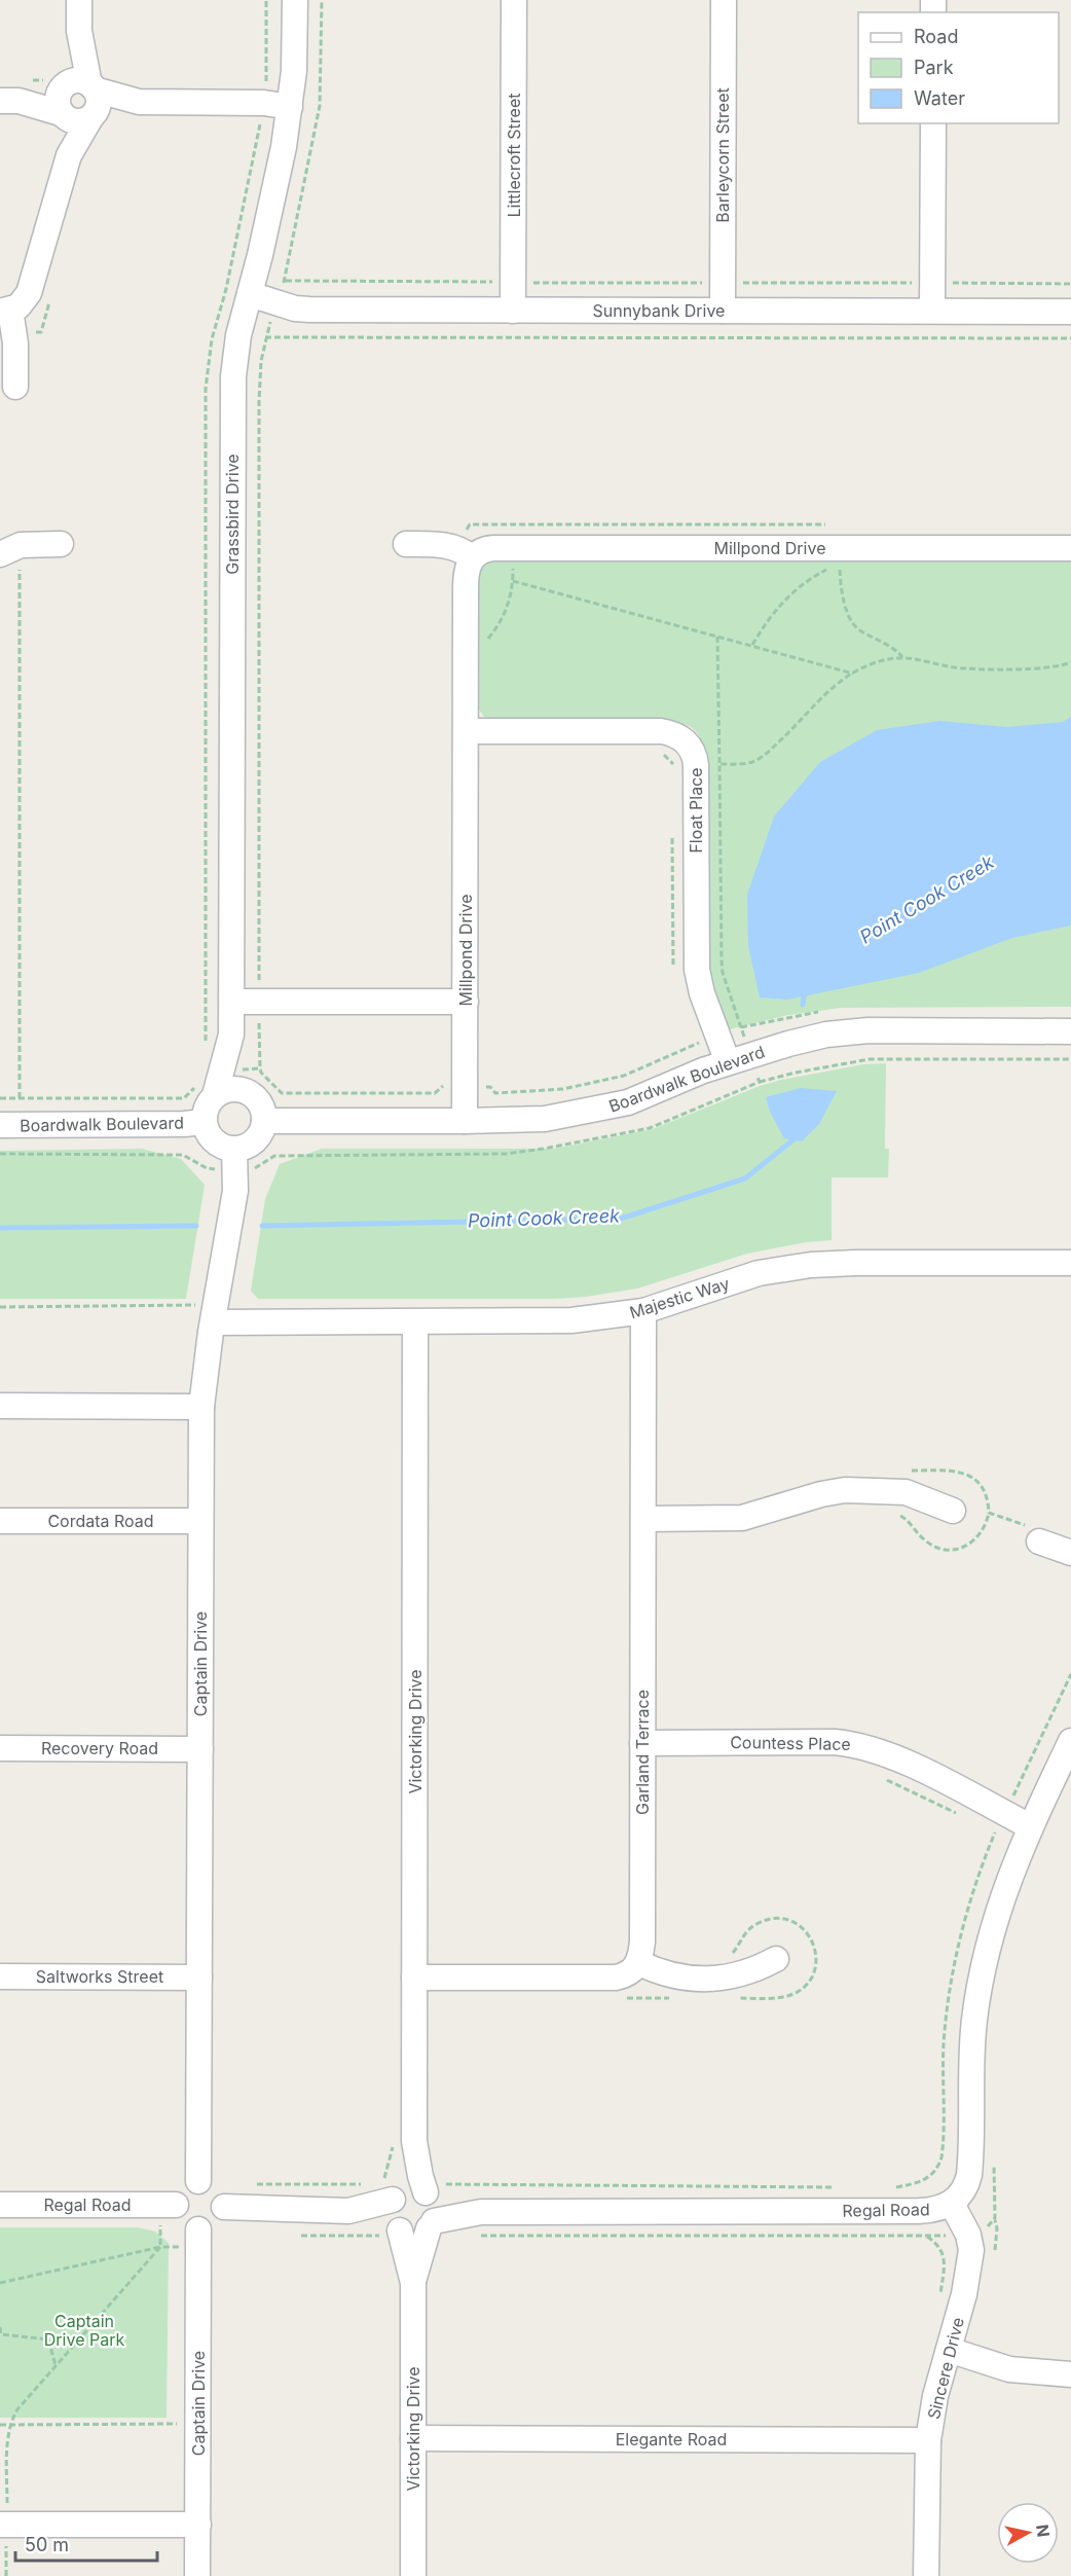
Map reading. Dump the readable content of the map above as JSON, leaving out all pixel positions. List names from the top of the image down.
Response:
{
  "streets": {
    "street": [
      "Littlecroft Street",
      "Barleycorn Street",
      "Sunnybank Drive",
      "Grassbird Drive",
      "Millpond Drive",
      "Float Place",
      "Boardwalk Boulevard",
      "Majestic Way",
      "Cordata Road",
      "Captain Drive",
      "Victorking Drive",
      "Countess Place",
      "Recovery Road",
      "Garland Terrace",
      "Saltworks Street",
      "Regal Road",
      "Sincere Drive",
      "Elegante Road"
    ]
  },
  "crossings": [
    ["Littlecroft Street", "Sunnybank Drive"],
    ["Barleycorn Street", "Sunnybank Drive"],
    ["Sunnybank Drive", "Grassbird Drive"],
    ["Grassbird Drive", "Boardwalk Boulevard"],
    ["Millpond Drive", "Float Place"],
    ["Millpond Drive", "Boardwalk Boulevard"],
    ["Float Place", "Boardwalk Boulevard"],
    ["Majestic Way", "Captain Drive"],
    ["Majestic Way", "Victorking Drive"],
    ["Majestic Way", "Garland Terrace"],
    ["Cordata Road", "Captain Drive"],
    ["Captain Drive", "Recovery Road"],
    ["Captain Drive", "Saltworks Street"],
    ["Captain Drive", "Regal Road"],
    ["Victorking Drive", "Regal Road"],
    ["Victorking Drive", "Elegante Road"],
    ["Countess Place", "Garland Terrace"],
    ["Countess Place", "Regal Road"],
    ["Regal Road", "Sincere Drive"],
    ["Sincere Drive", "Elegante Road"]
  ],
  "water": ["Point Cook Creek"],
  "parks": ["Captain Drive Park"],
  "legend": ["Road", "Park", "Water"],
  "scale_bar": "50 m",
  "north": "right"
}
